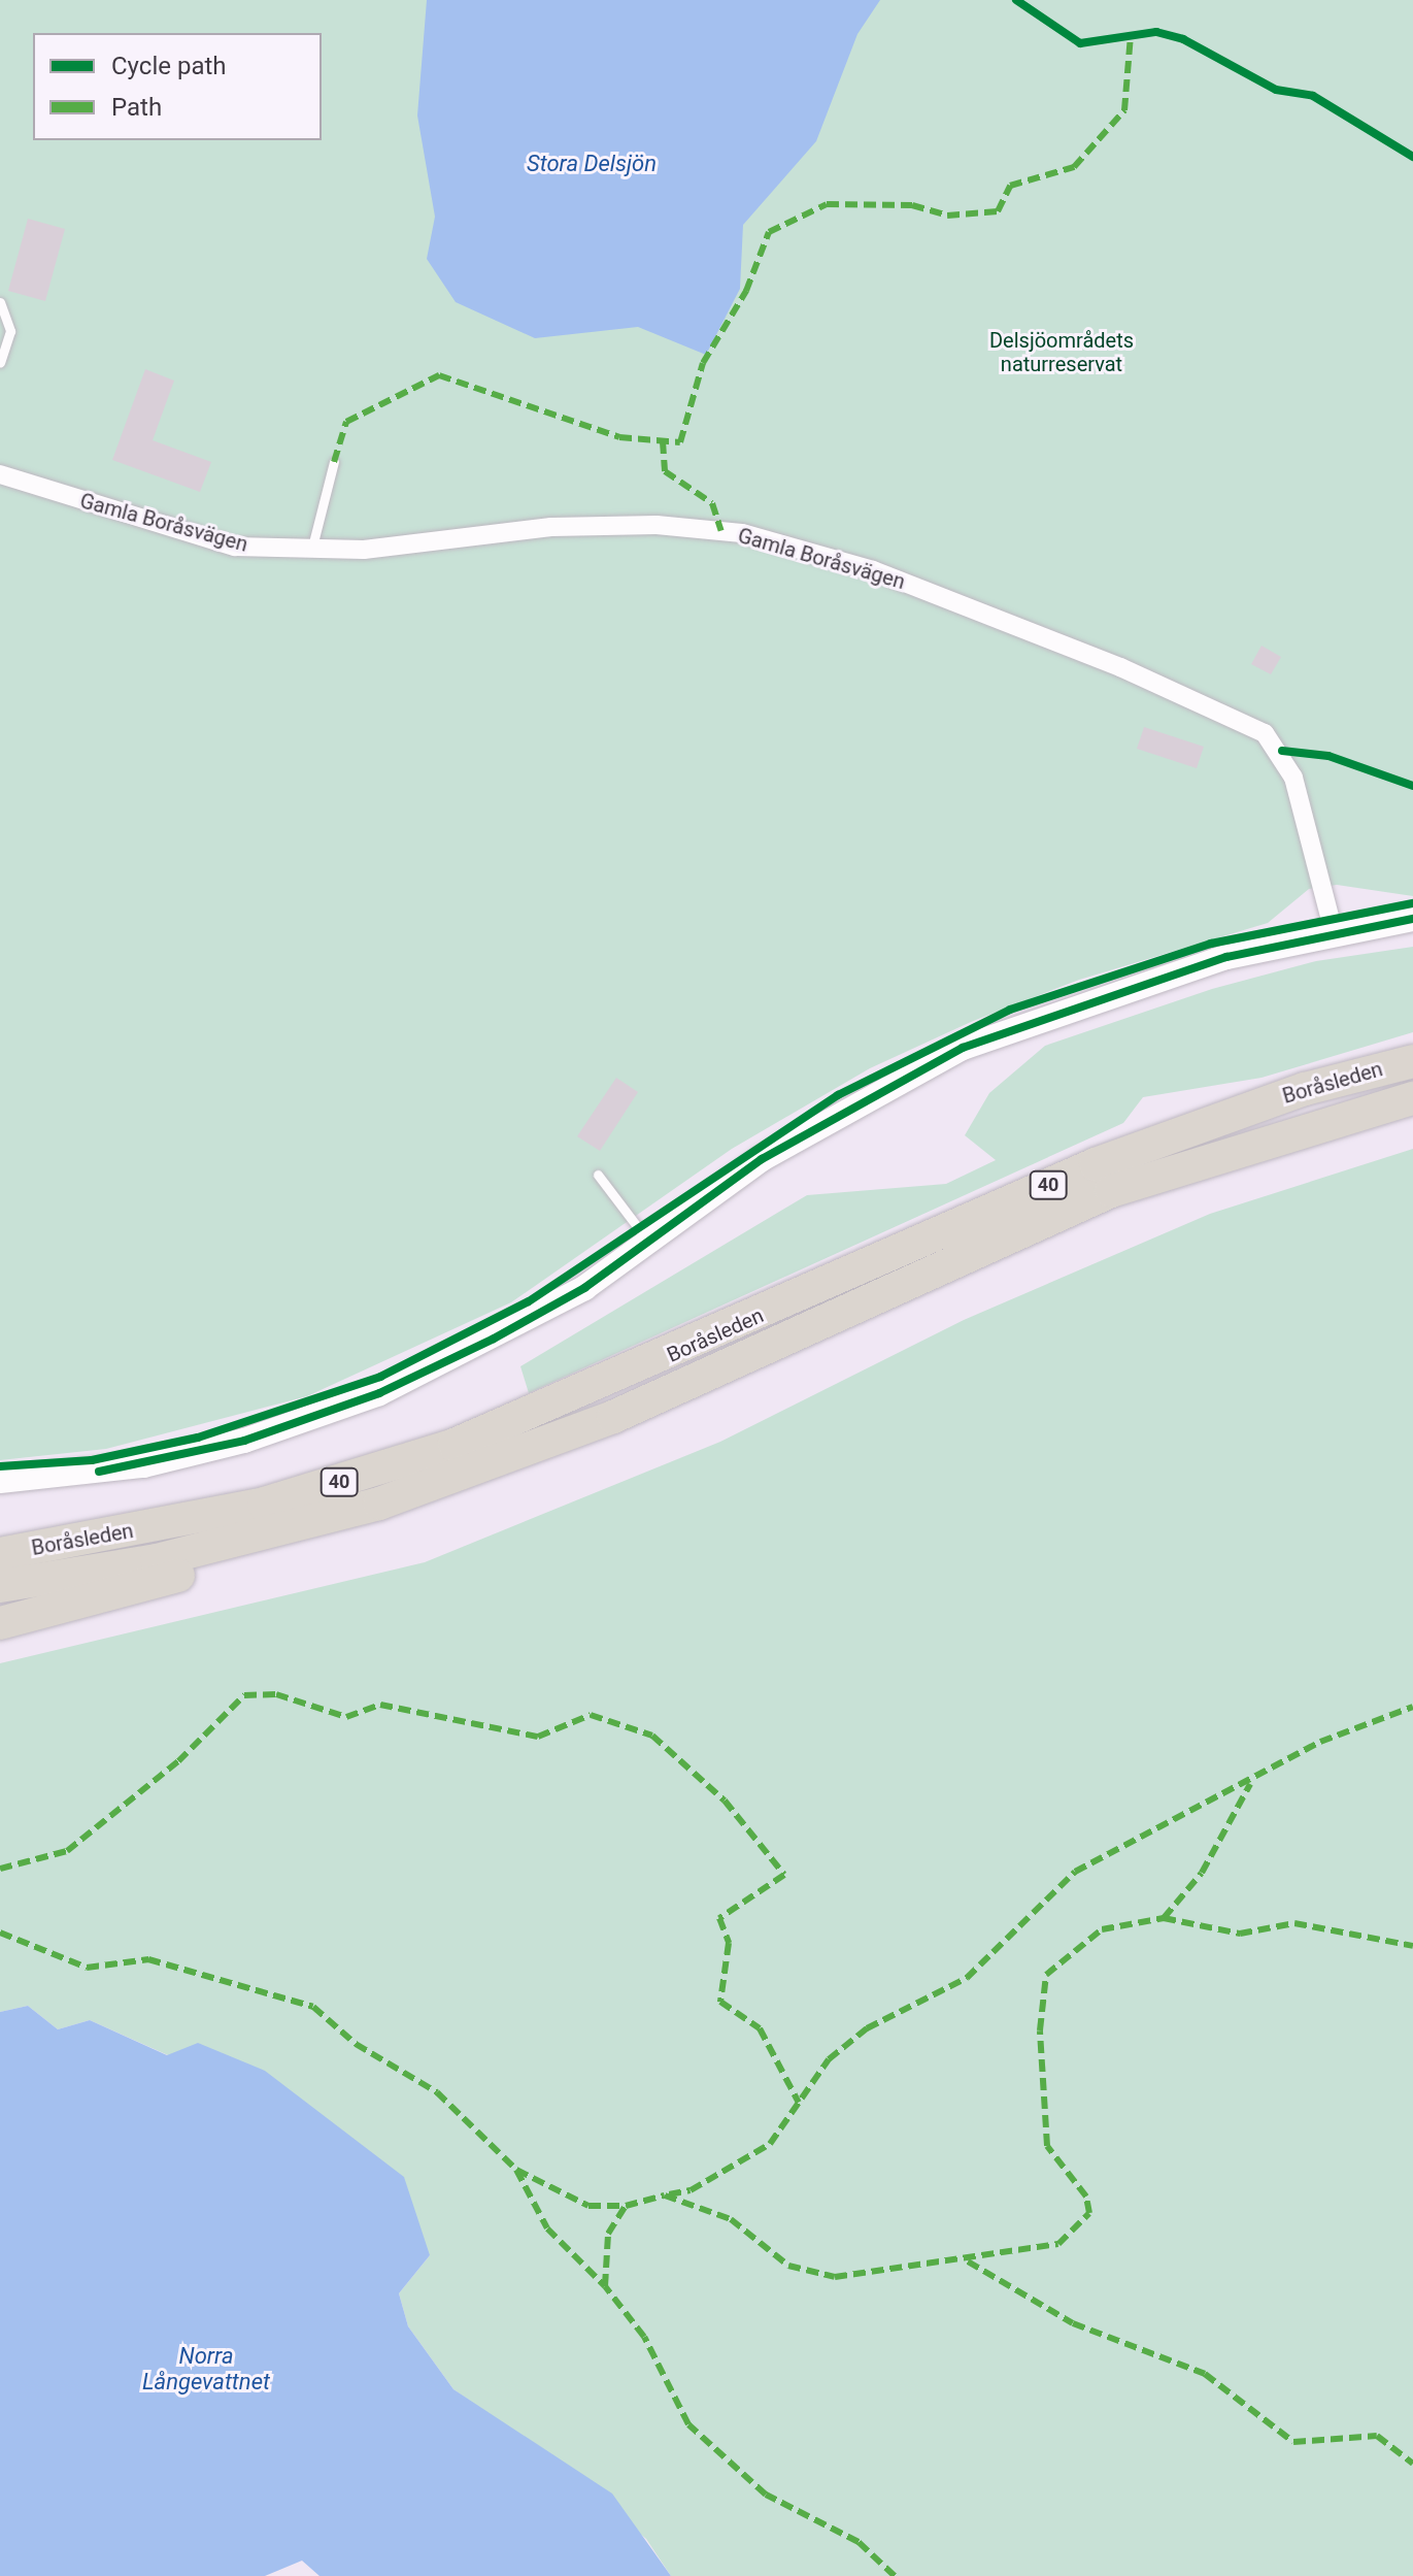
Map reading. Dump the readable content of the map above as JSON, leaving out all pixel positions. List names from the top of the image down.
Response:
{
  "streets": {
    "highway": ["Boråsleden", "40"],
    "street": ["Gamla Boråsvägen"]
  },
  "water": ["Stora Delsjön", "Norra Långevattnet"],
  "parks": ["Delsjöområdets naturreservat"],
  "legend": ["Cycle path", "Path"]
}
